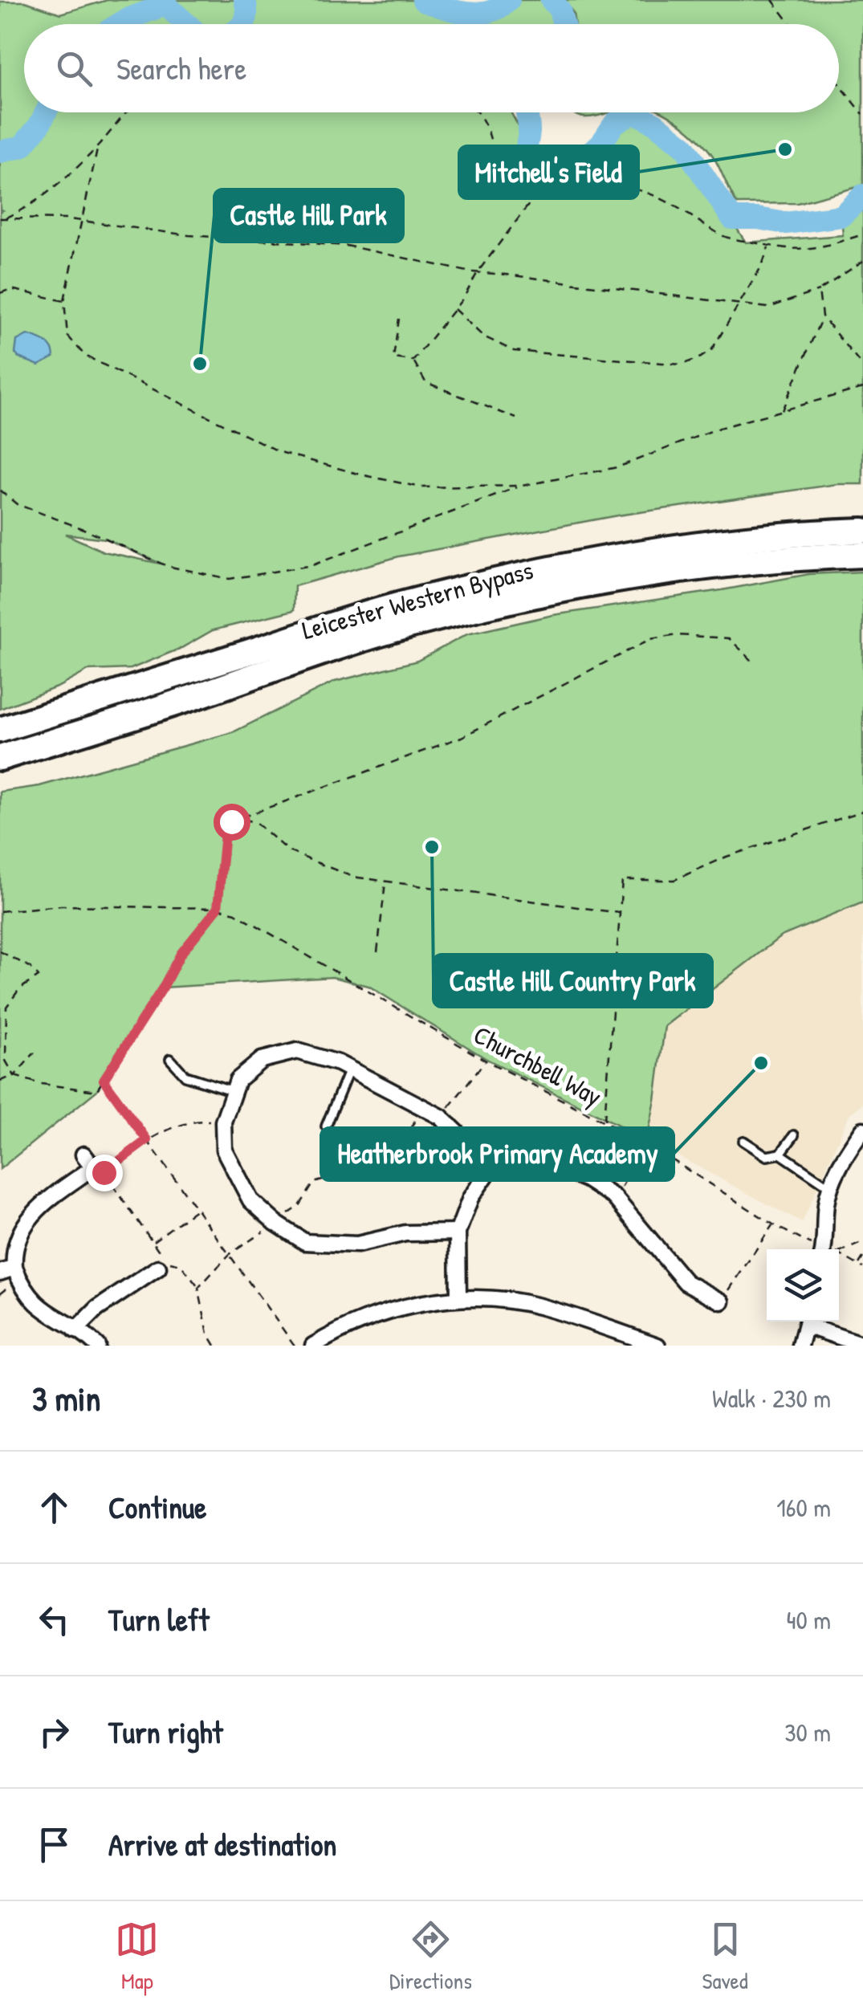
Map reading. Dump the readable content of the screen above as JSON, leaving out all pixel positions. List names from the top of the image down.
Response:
{
  "streets": {
    "highway": ["Leicester Western Bypass"],
    "path": ["Churchbell Way"]
  },
  "places": [
    "Mitchell's Field",
    "Castle Hill Park",
    "Castle Hill Country Park",
    "Heatherbrook Primary Academy"
  ],
  "page": {
    "search": "Search here",
    "heading": ["3 min", "Walk · 230 m"],
    "list": [
      ["Continue", "160 m"],
      ["Turn left", "40 m"],
      ["Turn right", "30 m"],
      "Arrive at destination"
    ],
    "nav": ["Map", "Directions", "Saved"]
  }
}
